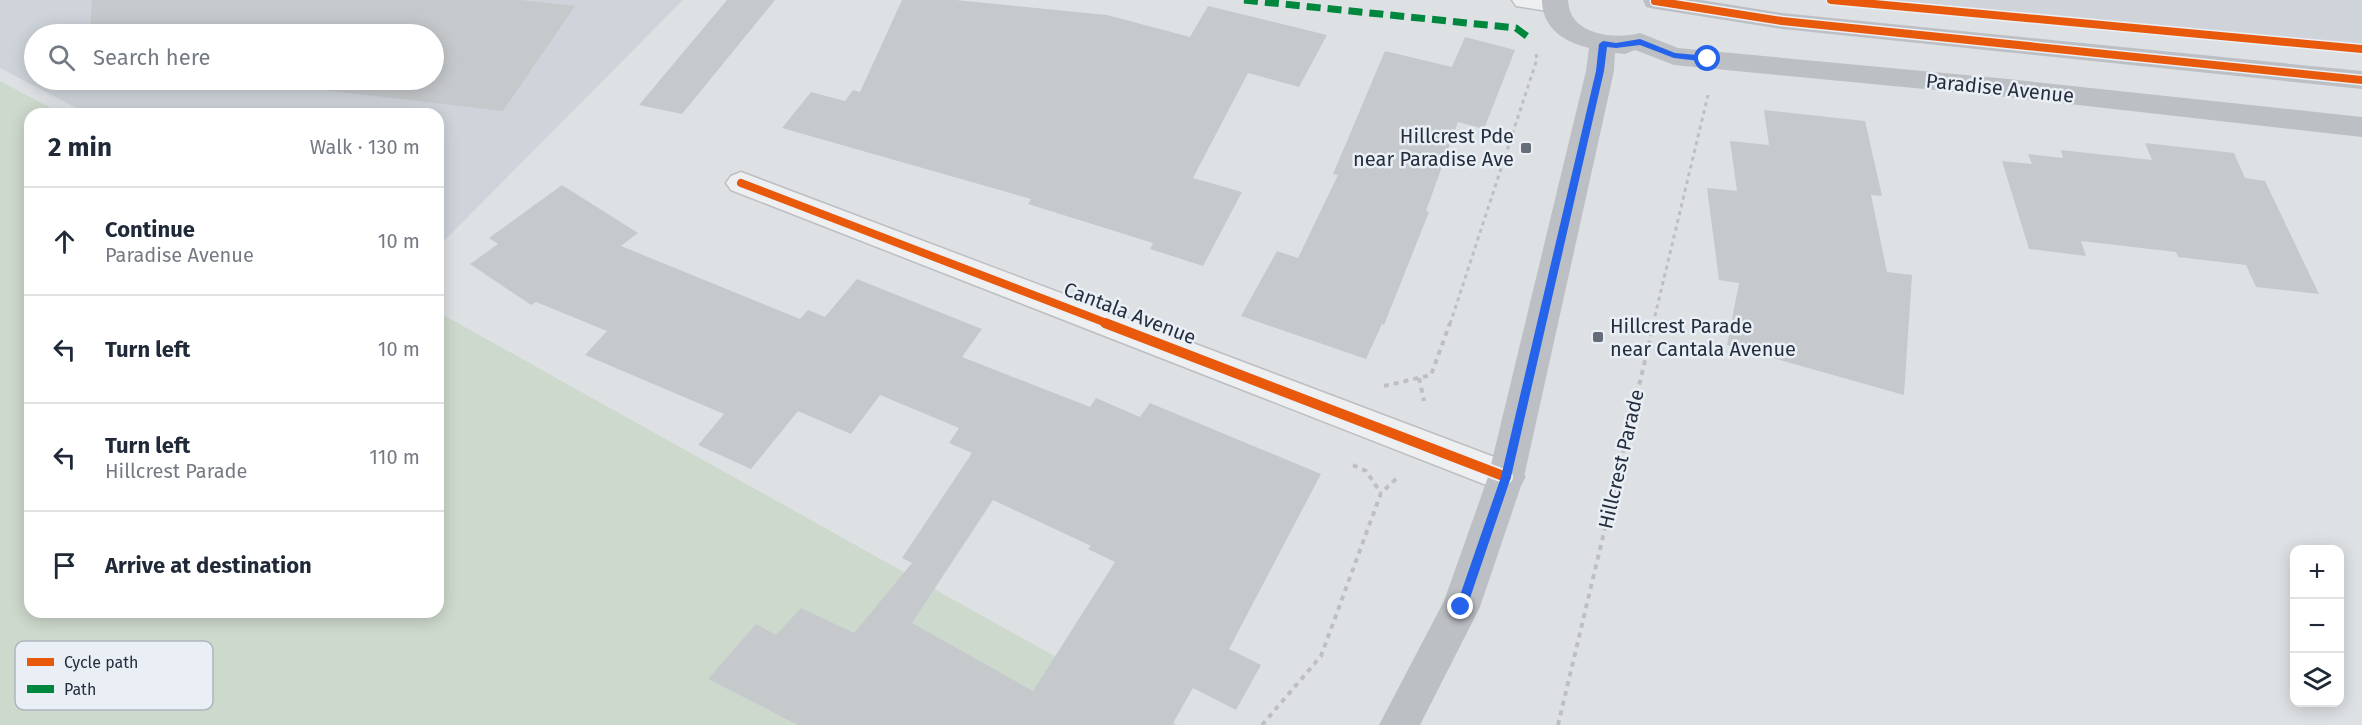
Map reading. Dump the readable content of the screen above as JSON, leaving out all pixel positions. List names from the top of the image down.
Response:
{
  "streets": {
    "street": ["Paradise Avenue", "Cantala Avenue"],
    "path": ["Hillcrest Parade"]
  },
  "places": {
    "transit": ["Hillcrest Pde near Paradise Ave", "Hillcrest Parade near Cantala Avenue"]
  },
  "legend": ["Cycle path", "Path"],
  "page": {
    "search": "Search here",
    "heading": ["2 min", "Walk · 130 m"],
    "list": [
      ["Continue", "Paradise Avenue", "10 m"],
      ["Turn left", "10 m"],
      ["Turn left", "Hillcrest Parade", "110 m"],
      "Arrive at destination"
    ],
    "map_buttons": ["+", "−"]
  }
}
